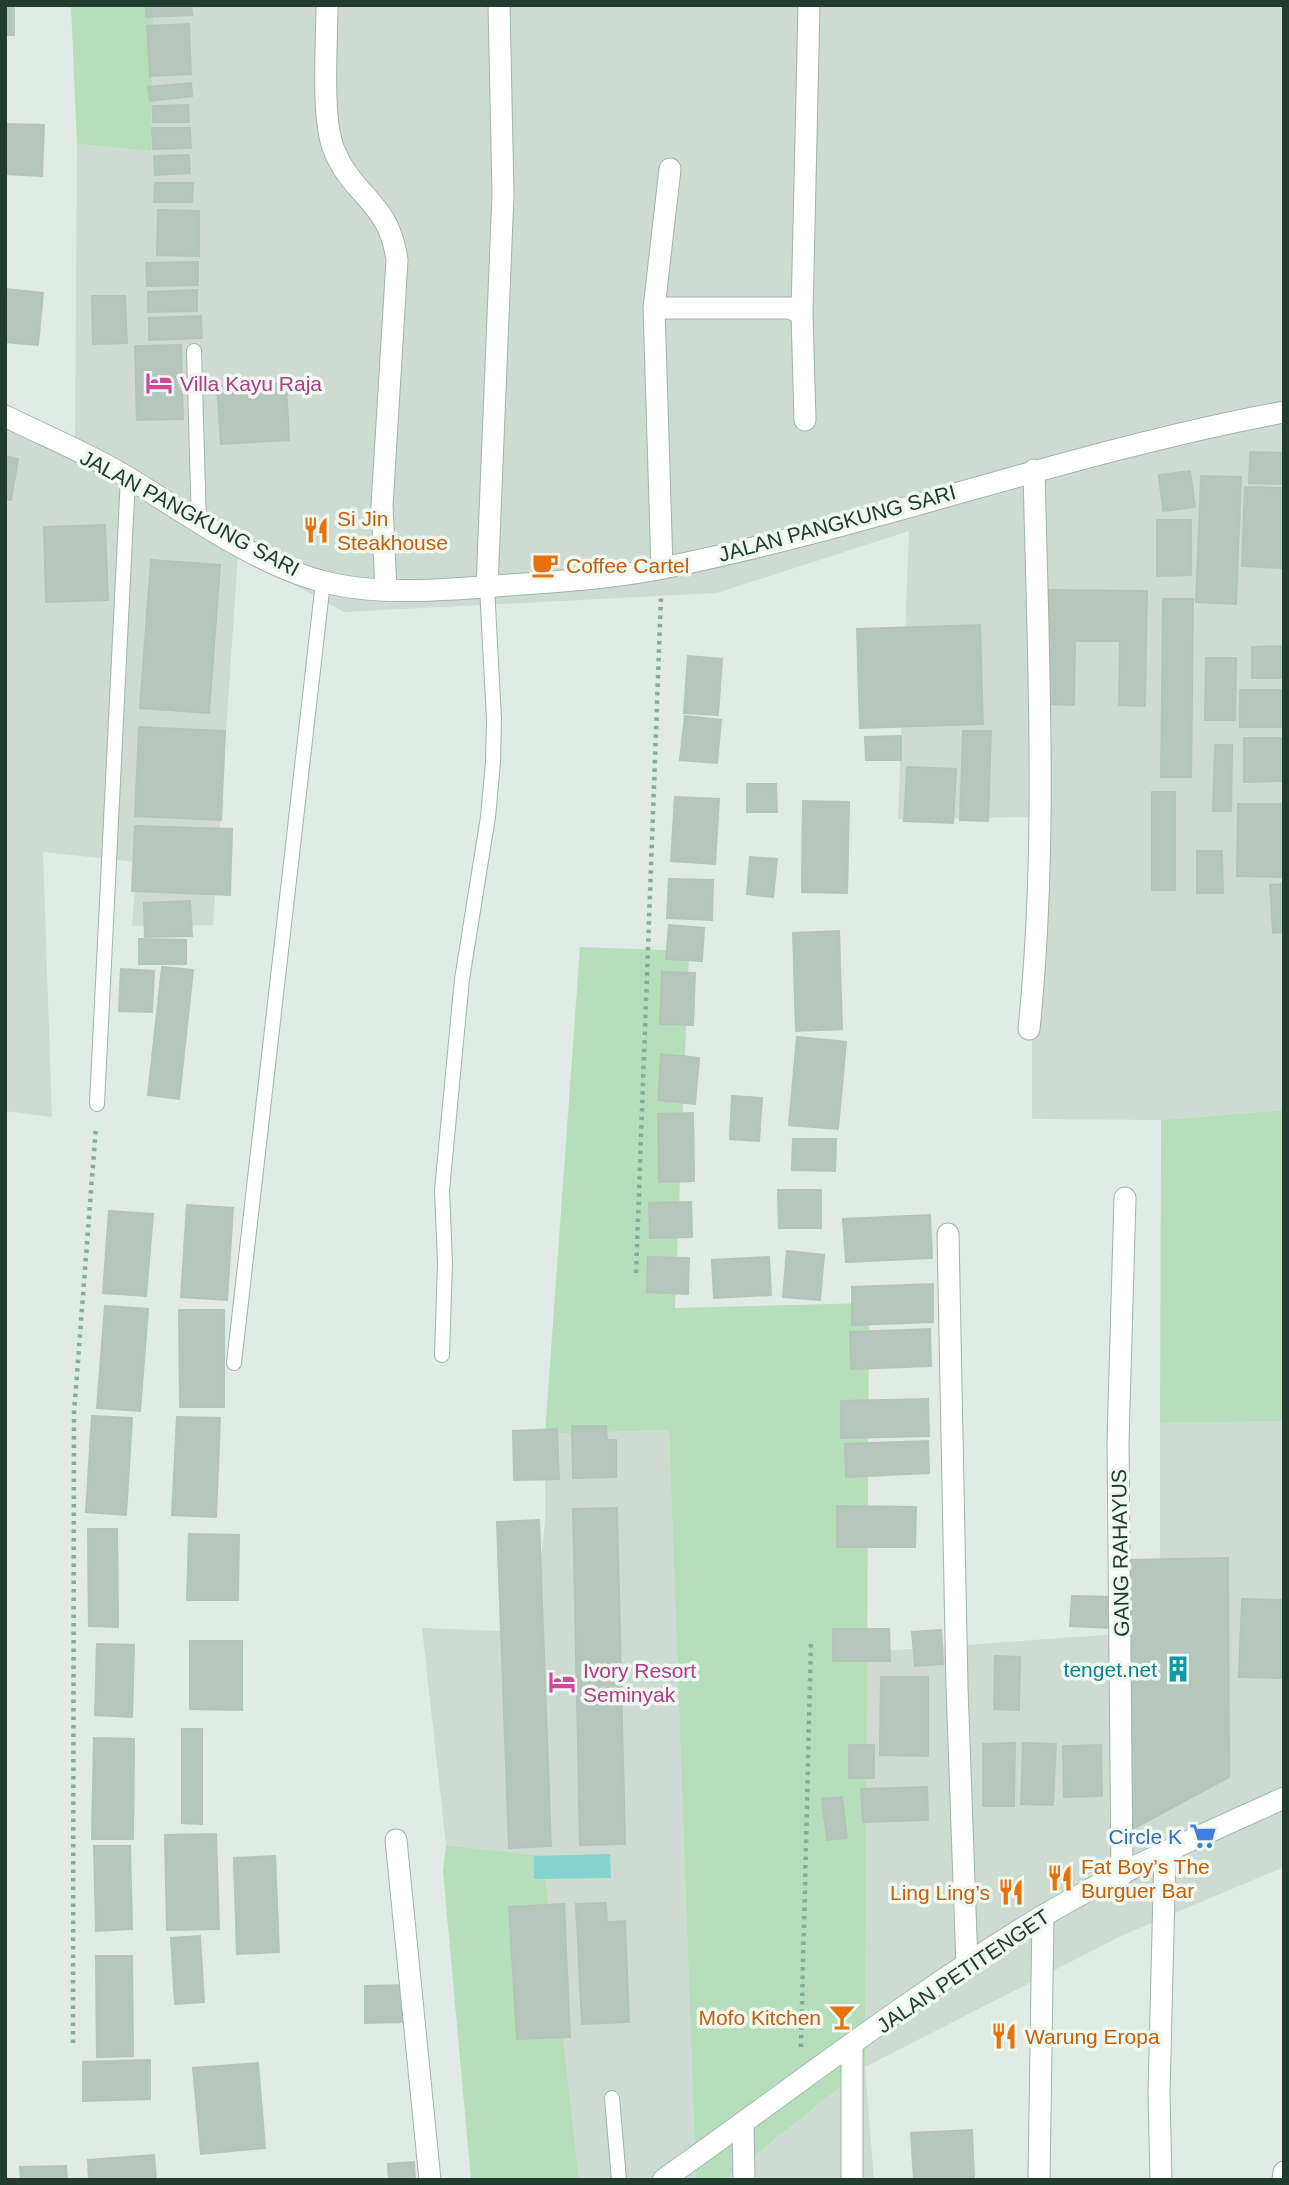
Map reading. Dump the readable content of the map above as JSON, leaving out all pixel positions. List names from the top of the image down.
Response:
{
  "streets": {
    "street": ["JALAN PANGKUNG SARI", "GANG RAHAYUS", "JALAN PETITENGET"]
  },
  "crossings": [
    ["GANG RAHAYUS", "JALAN PETITENGET"]
  ],
  "places": {
    "hotel": ["Villa Kayu Raja", "Ivory Resort Seminyak"],
    "restaurant": [
      "Si Jin Steakhouse",
      "Fat Boy’s The Burguer Bar",
      "Ling Ling’s",
      "Warung Eropa"
    ],
    "cafe": ["Coffee Cartel"],
    "building": ["tenget.net"],
    "supermarket": ["Circle K"],
    "bar": ["Mofo Kitchen"]
  }
}
